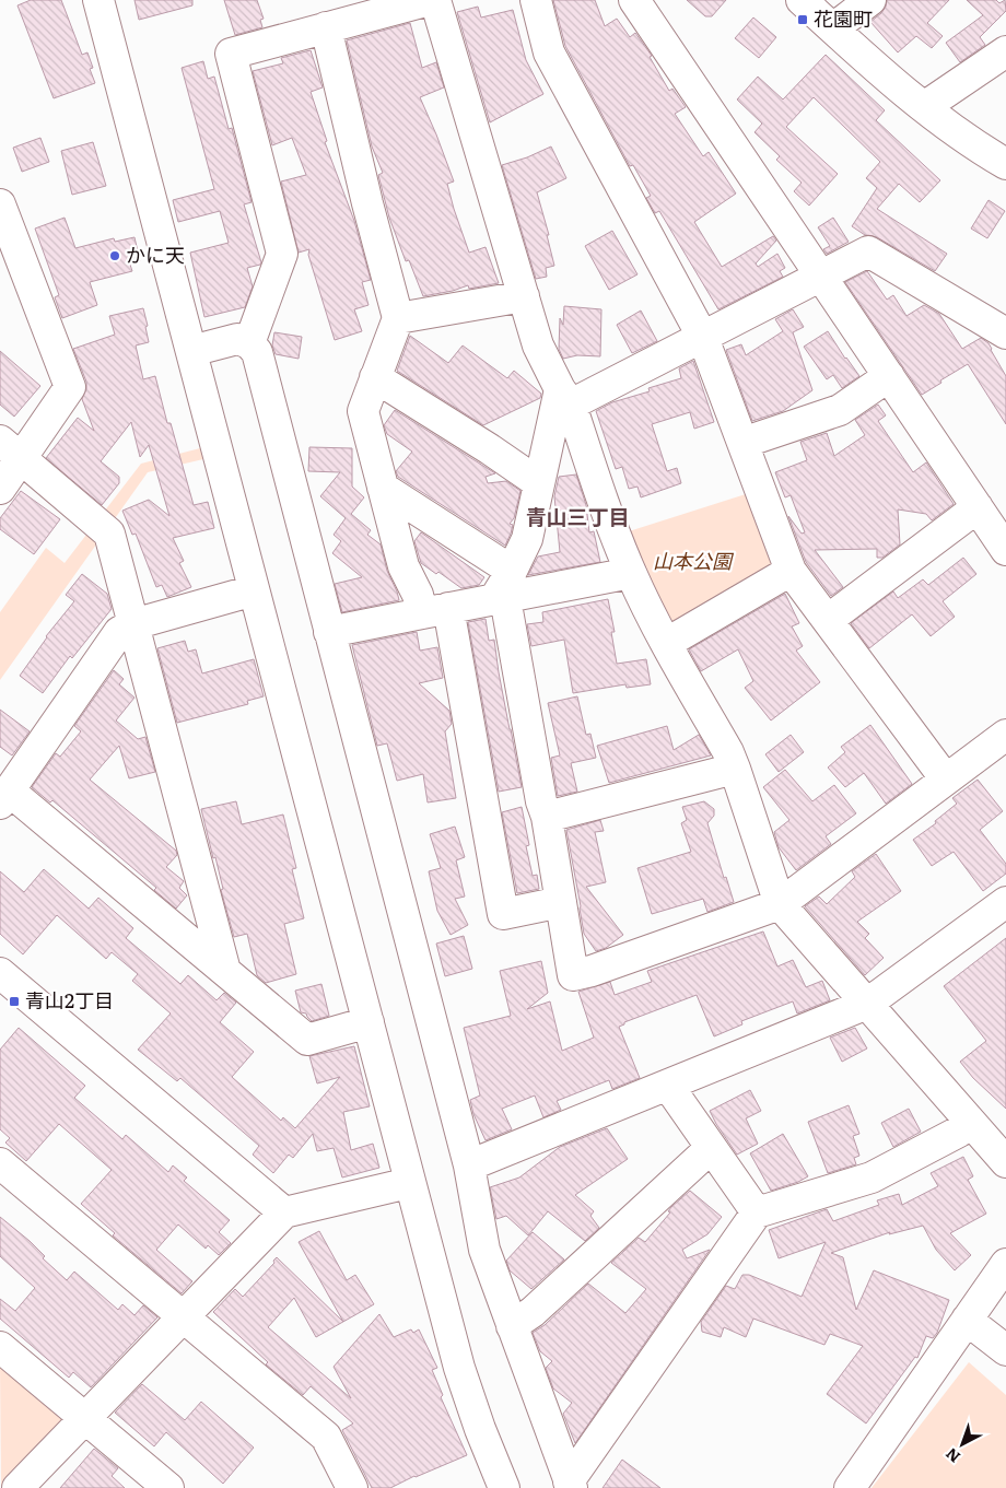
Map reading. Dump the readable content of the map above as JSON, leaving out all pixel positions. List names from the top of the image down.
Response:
{
  "districts": ["青山三丁目"],
  "parks": ["山本公園"],
  "places": {
    "transit": ["花園町", "青山2丁目"],
    "other": ["かに天"]
  },
  "north": "bottom left"
}
